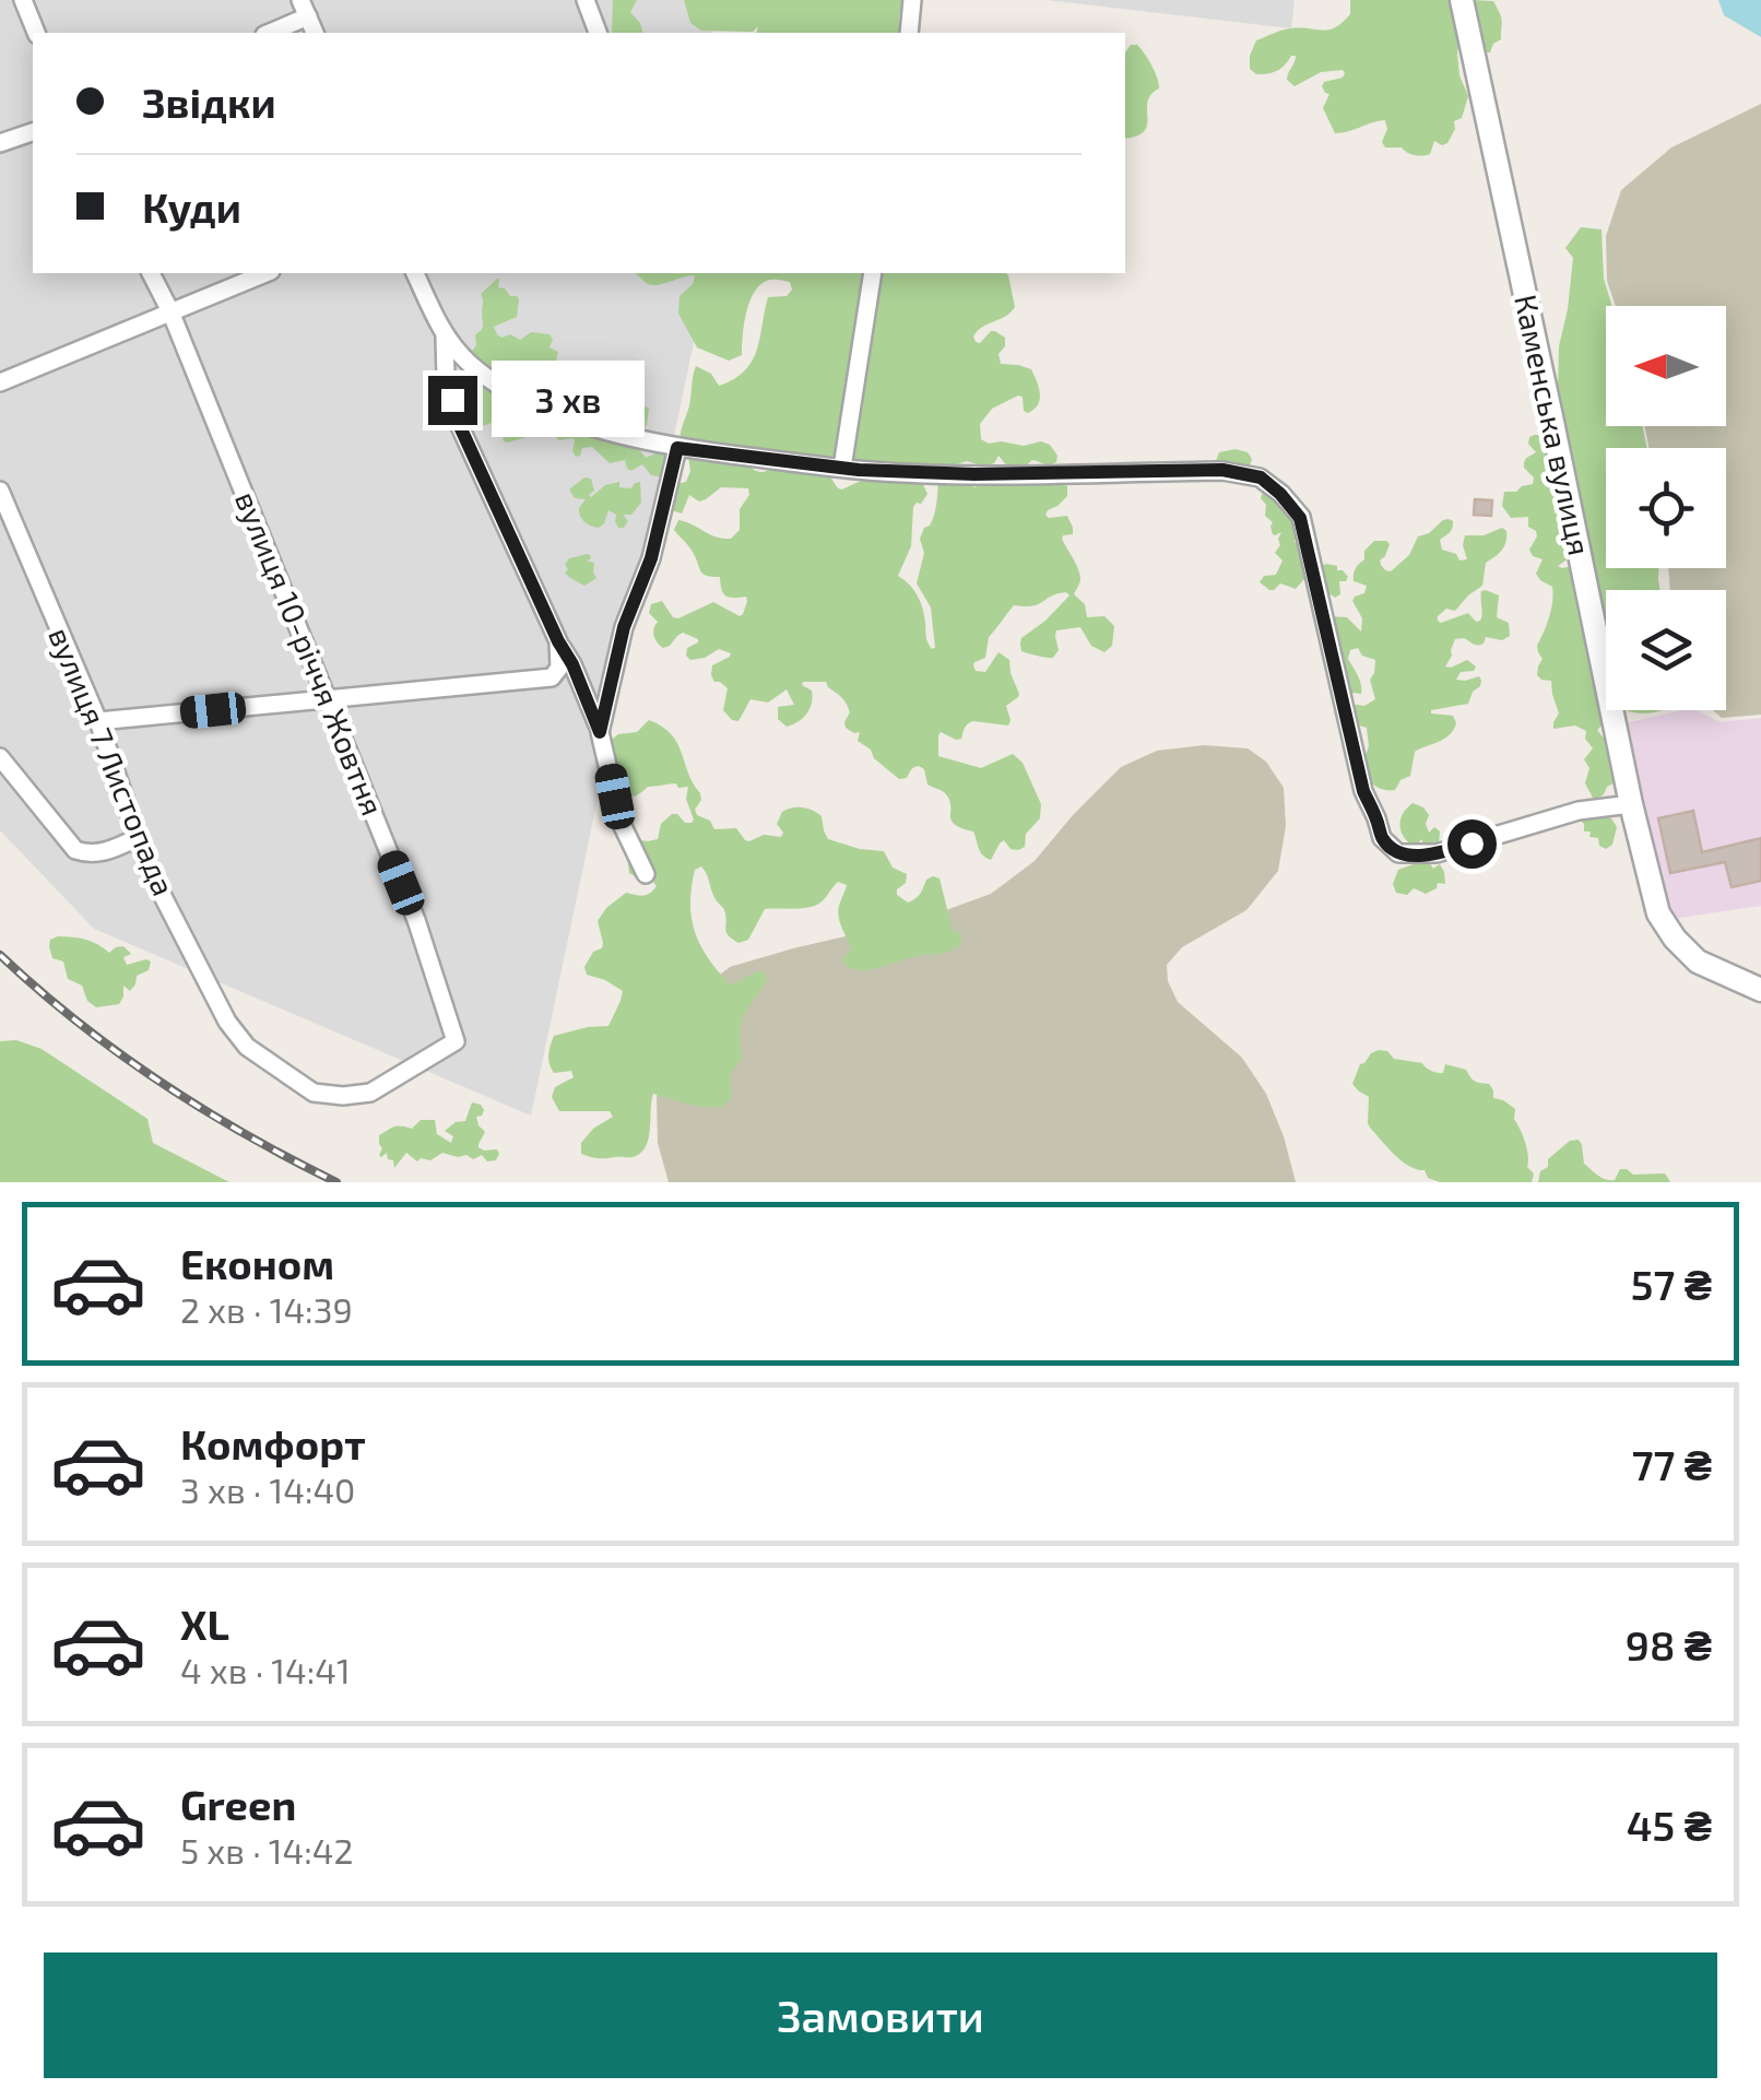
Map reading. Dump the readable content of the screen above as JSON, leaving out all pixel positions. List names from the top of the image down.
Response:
{
  "streets": {
    "street": ["Каменська вулиця", "вулиця 10-річчя Жовтня", "вулиця 7 Листопада"]
  },
  "crossings": [
    ["вулиця 10-річчя Жовтня", "вулиця 7 Листопада"]
  ],
  "north": "left",
  "page": {
    "banner": ["Звідки", "Куди"],
    "bubble": "3 хв",
    "list": [
      {
        "name": "Економ",
        "note": "2 хв · 14:39",
        "value": "57 ₴"
      },
      {
        "name": "Комфорт",
        "note": "3 хв · 14:40",
        "value": "77 ₴"
      },
      {
        "name": "XL",
        "note": "4 хв · 14:41",
        "value": "98 ₴"
      },
      {
        "name": "Green",
        "note": "5 хв · 14:42",
        "value": "45 ₴"
      }
    ],
    "buttons": "Замовити"
  }
}
